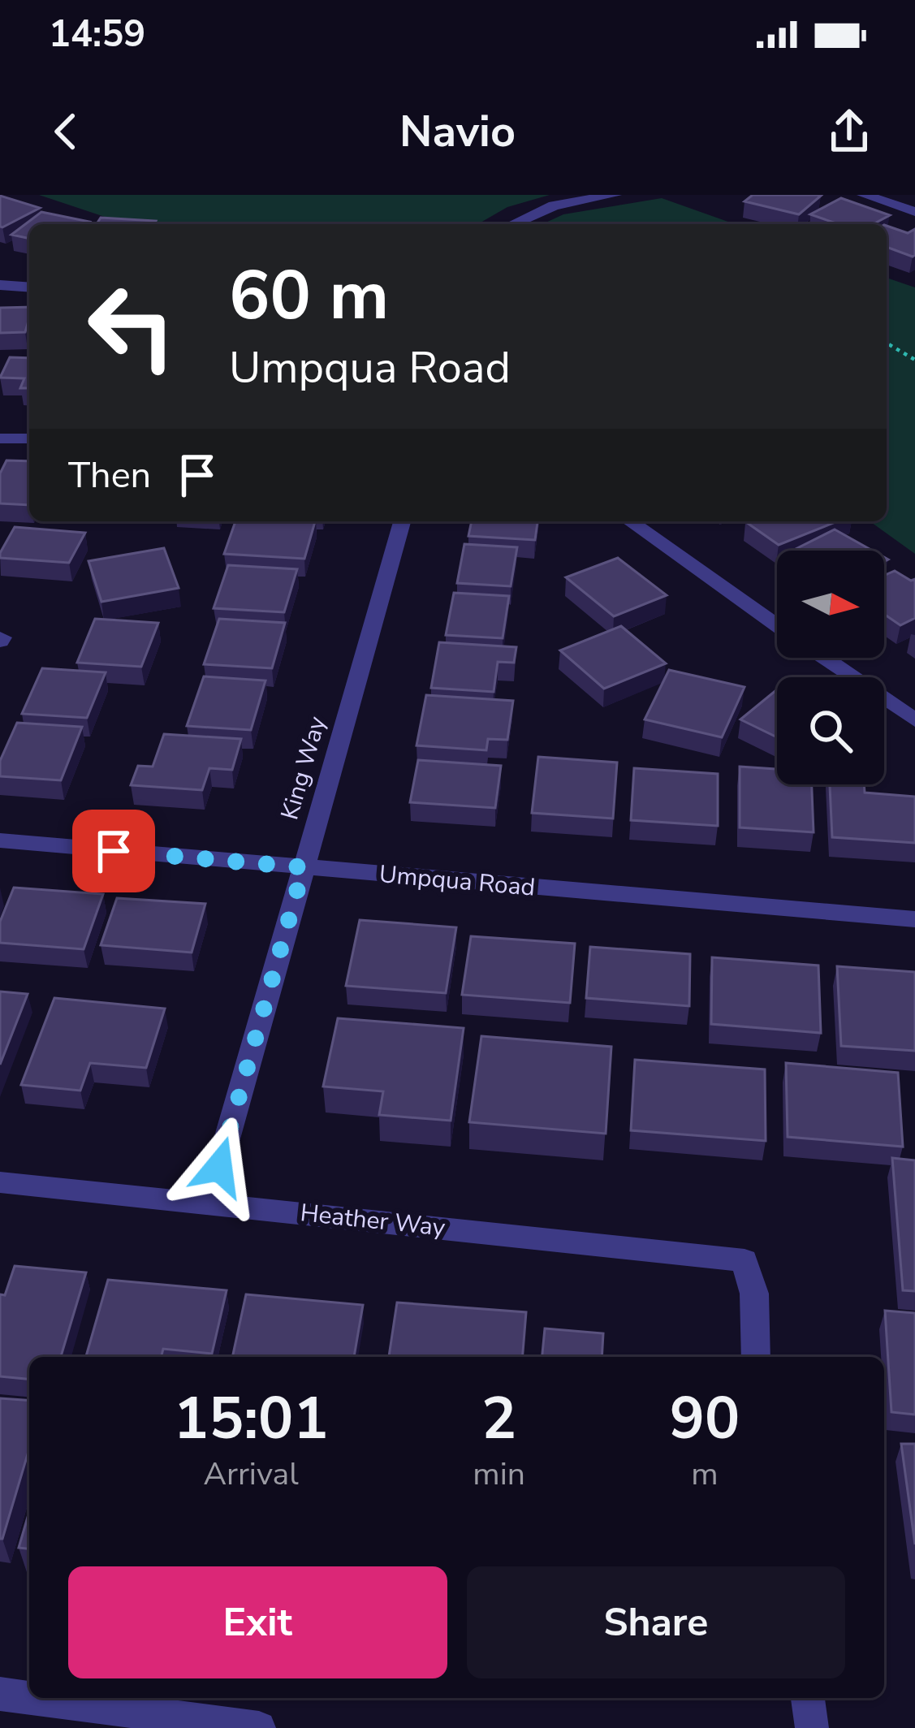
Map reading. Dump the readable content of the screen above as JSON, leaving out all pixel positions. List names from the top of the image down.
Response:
{
  "streets": {
    "street": ["King Way", "Umpqua Road", "Heather Way"]
  },
  "crossings": [
    ["King Way", "Umpqua Road"],
    ["King Way", "Heather Way"]
  ],
  "north": "right",
  "page": {
    "status": "14:59",
    "header": "Navio",
    "turn": ["60 m", "Umpqua Road"],
    "then": "Then",
    "eta": [
      "15:01",
      "Arrival",
      "2",
      "min",
      "90",
      "m"
    ],
    "buttons": ["Exit", "Share"]
  }
}
